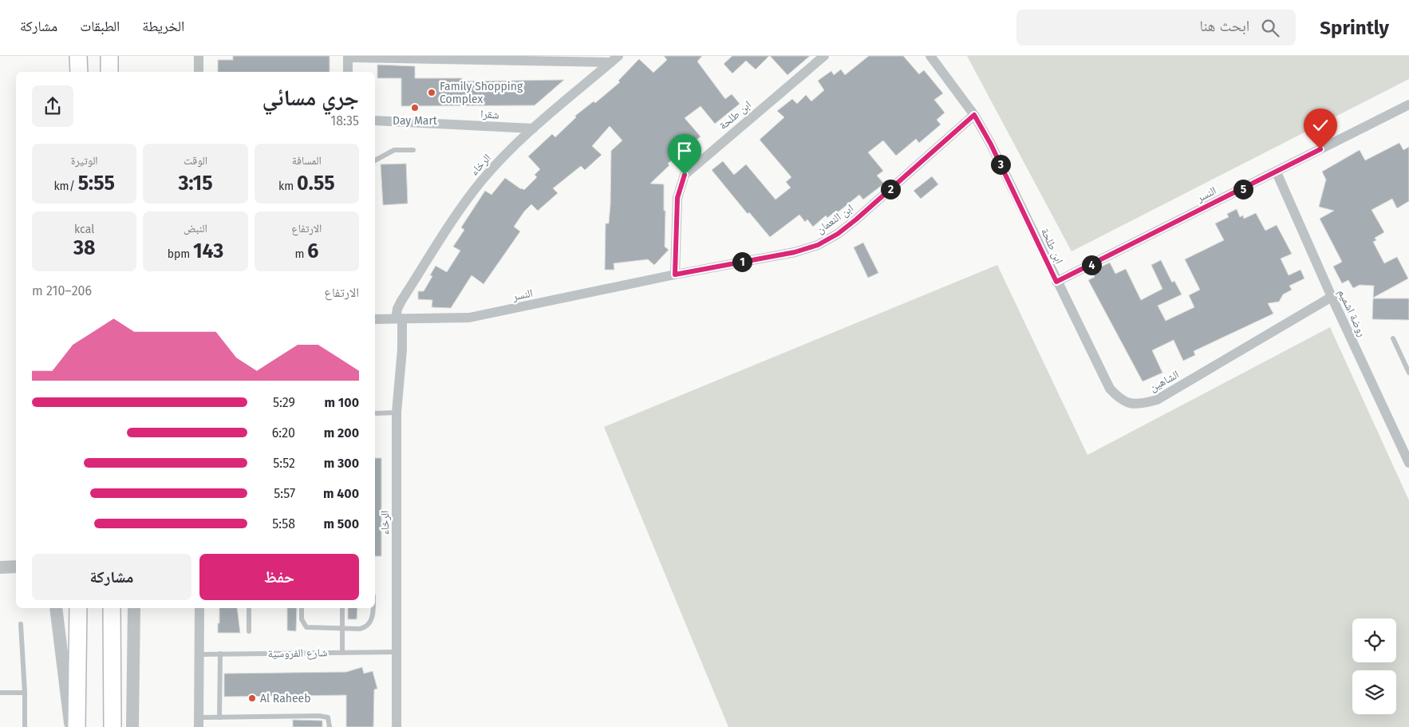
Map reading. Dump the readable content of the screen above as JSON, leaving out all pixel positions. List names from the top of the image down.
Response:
{
  "streets": {
    "street": [
      "شقرا",
      "ابن طلحة",
      "الرخاء",
      "النسر",
      "ابن النعمان",
      "روضة اشميم",
      "الشاهين"
    ],
    "lane": ["شارع الفروسية"]
  },
  "crossings": [
    ["شقرا", "الرخاء"],
    ["ابن طلحة", "النسر"],
    ["ابن طلحة", "ابن النعمان"],
    ["ابن طلحة", "الشاهين"],
    ["الرخاء", "النسر"],
    ["الرخاء", "شارع الفروسية"],
    ["النسر", "ابن النعمان"],
    ["النسر", "روضة اشميم"],
    ["النسر", "الشاهين"],
    ["روضة اشميم", "الشاهين"]
  ],
  "places": ["Family Shopping Complex", "Day Mart", "Al Raheeb"],
  "page": {
    "header": "Sprintly",
    "search": "ابحث هنا",
    "nav": ["الخريطة", "الطبقات", "مشاركة"],
    "heading": ["جري مسائي", "18:35"],
    "stats": [
      ["المسافة", "0.55 km"],
      ["الوقت", "3:15"],
      ["الوتيرة", "5:55 /km"],
      ["الارتفاع", "6 m"],
      ["النبض", "143 bpm"],
      ["kcal", "38"]
    ],
    "pins": [
      "3",
      "2",
      "5",
      "1",
      "4"
    ],
    "chart": ["الارتفاع", "206–210 m"],
    "list": [
      {
        "name": "100 m",
        "note": "5:29"
      },
      {
        "name": "200 m",
        "note": "6:20"
      },
      {
        "name": "300 m",
        "note": "5:52"
      },
      {
        "name": "400 m",
        "note": "5:57"
      },
      {
        "name": "500 m",
        "note": "5:58"
      }
    ],
    "buttons": ["حفظ", "مشاركة"]
  }
}
